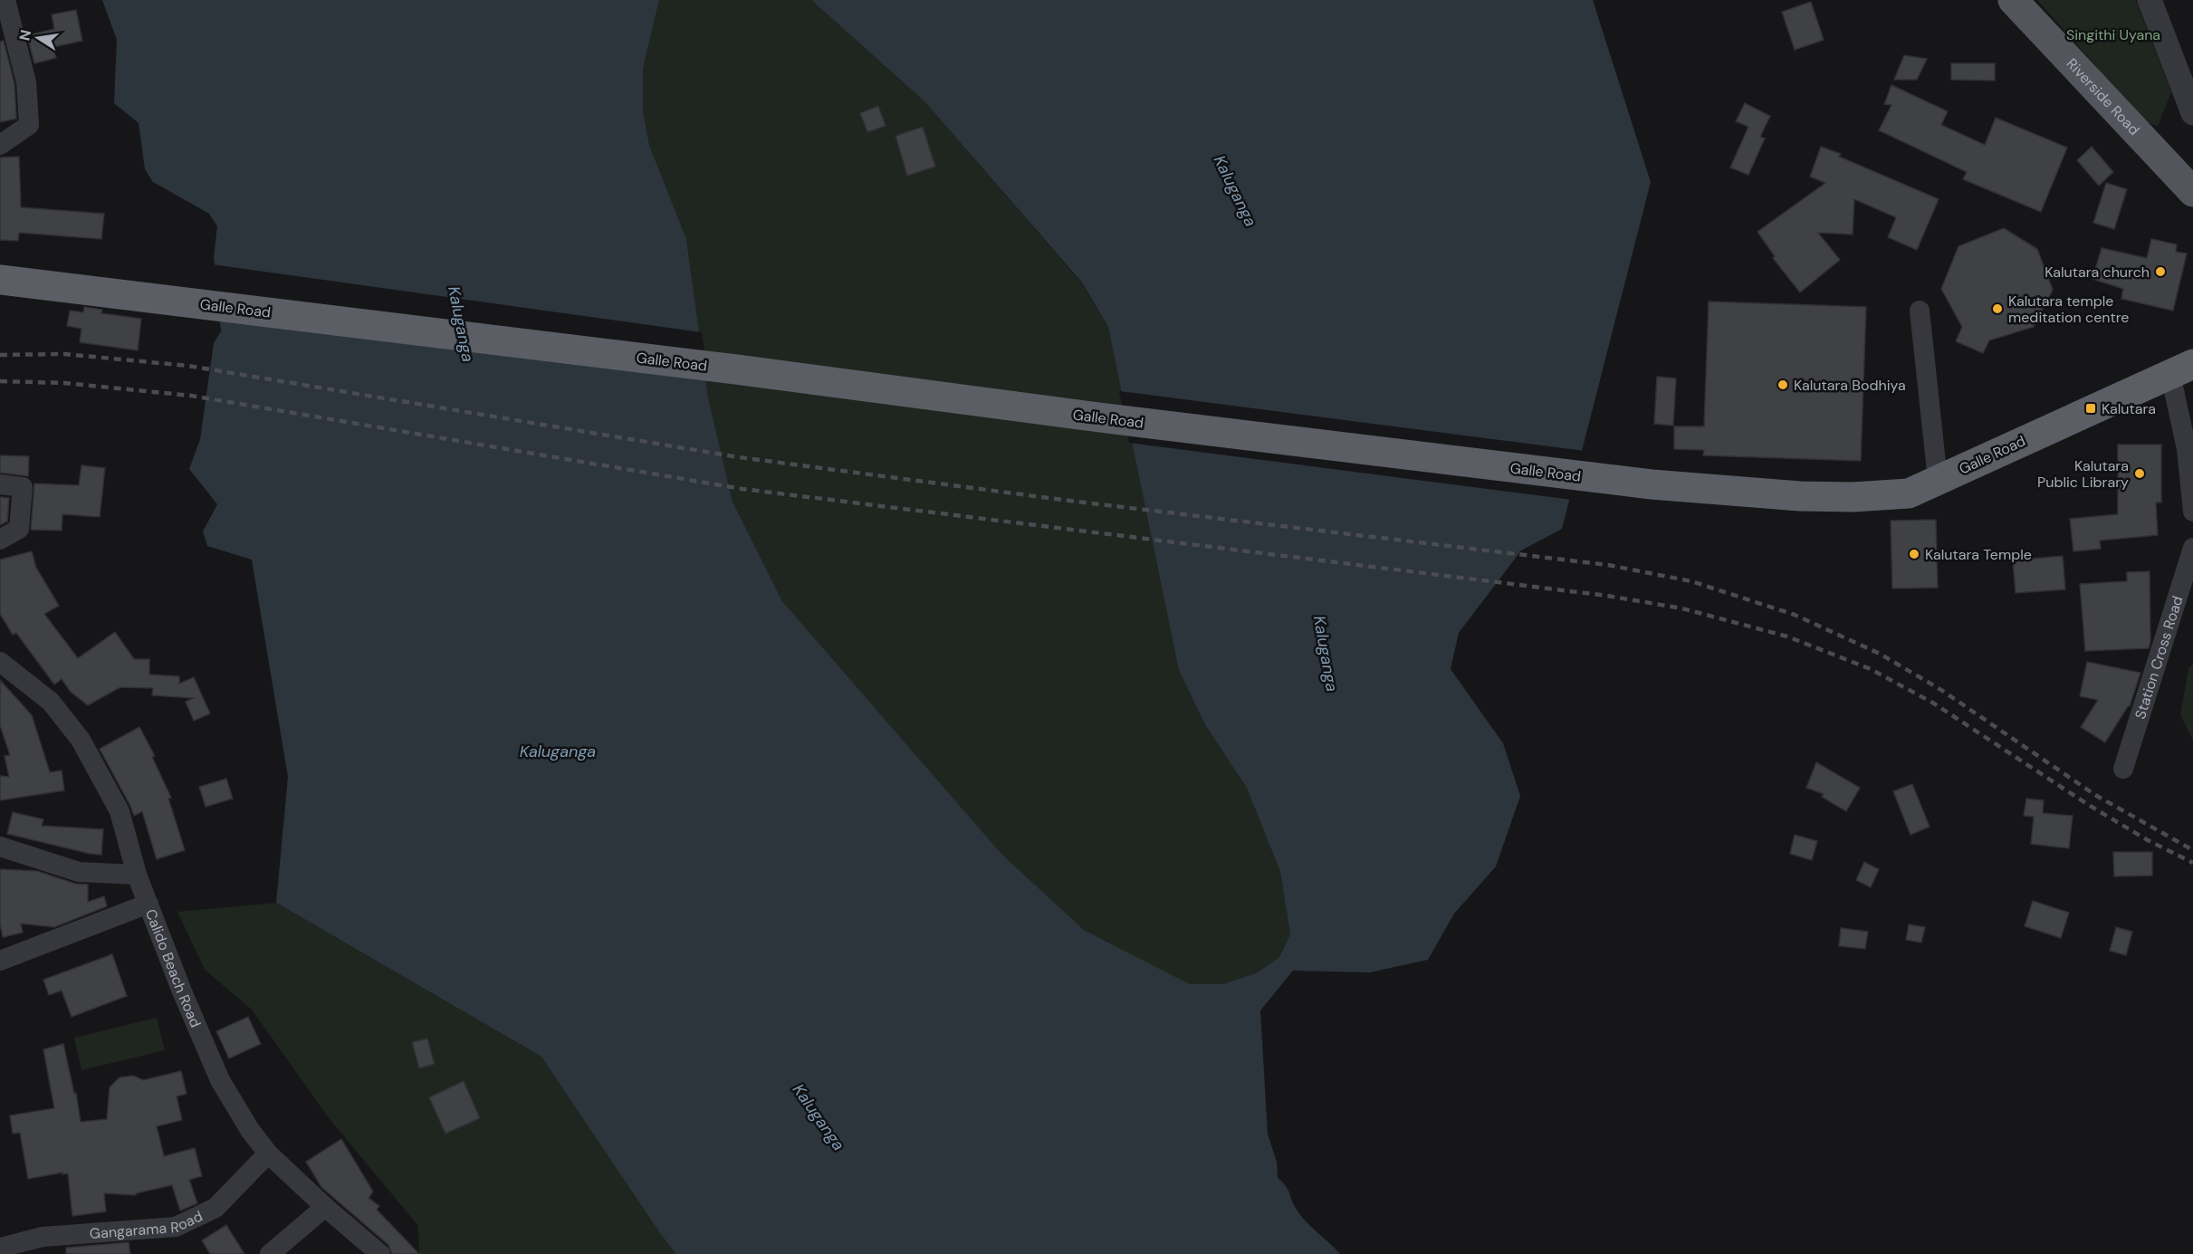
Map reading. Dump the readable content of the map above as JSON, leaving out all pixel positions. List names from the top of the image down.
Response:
{
  "streets": {
    "highway": ["Galle Road"],
    "main road": ["Riverside Road"],
    "street": ["Station Cross Road", "Calido Beach Road", "Gangarama Road"]
  },
  "crossings": [
    ["Calido Beach Road", "Gangarama Road"]
  ],
  "water": ["Kaluganga"],
  "parks": ["Singithi Uyana"],
  "places": {
    "other": [
      "Kalutara church",
      "Kalutara temple meditation centre",
      "Kalutara Bodhiya",
      "Kalutara Public Library",
      "Kalutara Temple"
    ],
    "transit": ["Kalutara"]
  },
  "north": "left"
}
